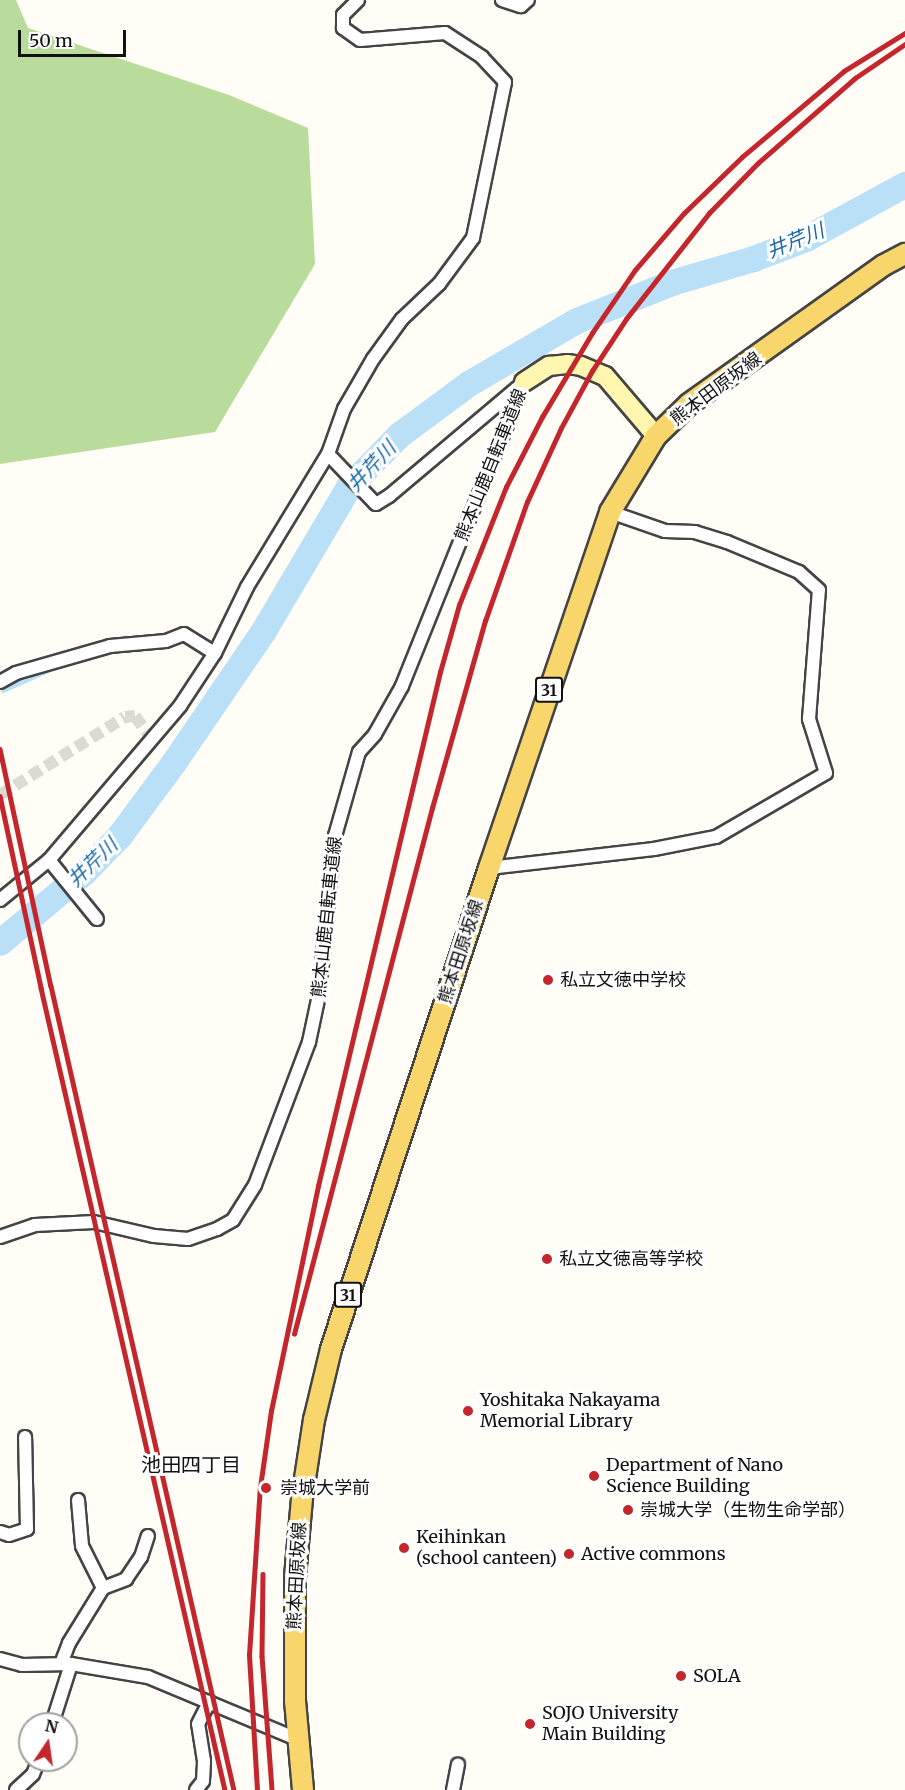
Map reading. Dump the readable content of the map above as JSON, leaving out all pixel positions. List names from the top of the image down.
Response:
{
  "streets": {
    "main road": ["熊本田原坂線", "熊本山鹿自転車道線", "31"]
  },
  "crossings": [
    ["熊本田原坂線", "熊本山鹿自転車道線"]
  ],
  "districts": ["池田四丁目"],
  "water": ["井芹川"],
  "places": [
    "私立文徳中学校",
    "私立文徳高等学校",
    "Yoshitaka Nakayama Memorial Library",
    "Department of Nano Science Building",
    "崇城大学前",
    "崇城大学（生物生命学部）",
    "Keihinkan (school canteen)",
    "Active commons",
    "SOLA",
    "SOJO University Main Building"
  ],
  "scale_bar": "50 m",
  "north": "top"
}
